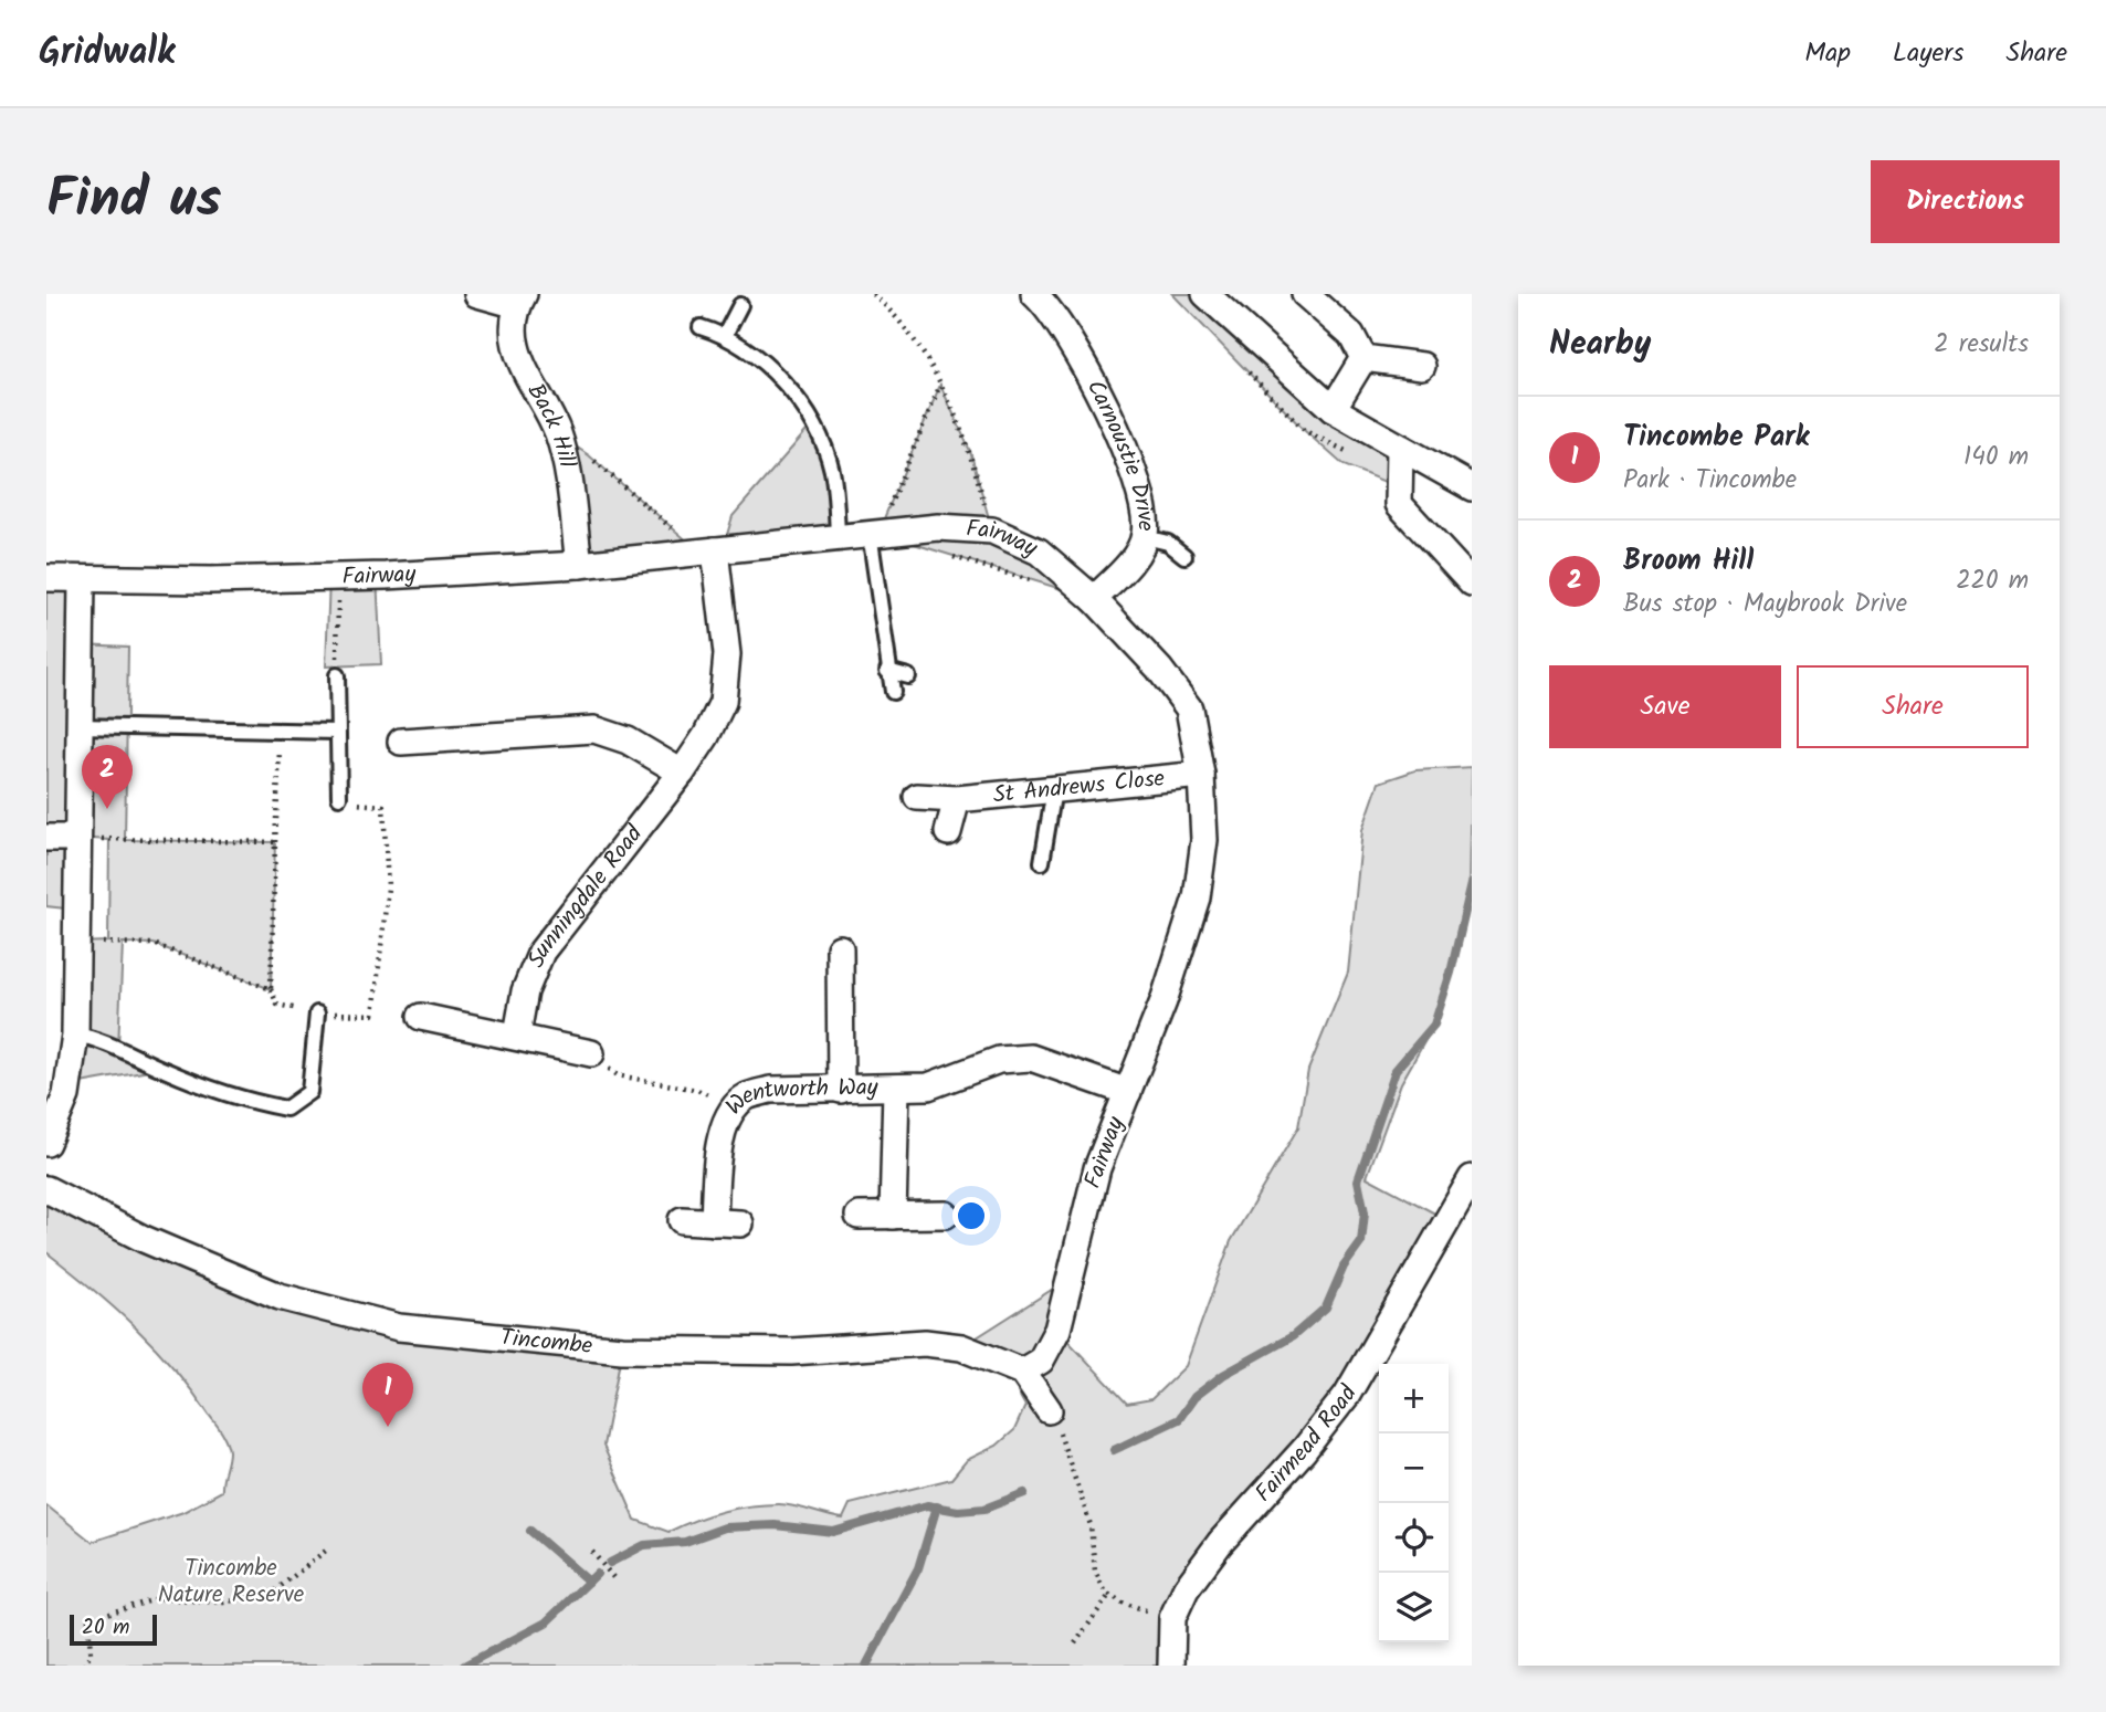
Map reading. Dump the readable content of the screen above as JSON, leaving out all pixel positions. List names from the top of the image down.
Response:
{
  "streets": {
    "street": [
      "Back Hill",
      "Carnoustie Drive",
      "Fairway",
      "St Andrews Close",
      "Sunningdale Road",
      "Wentworth Way",
      "Tincombe",
      "Fairmead Road"
    ]
  },
  "crossings": [
    ["Back Hill", "Fairway"],
    ["Carnoustie Drive", "Fairway"],
    ["Fairway", "St Andrews Close"],
    ["Fairway", "Sunningdale Road"],
    ["Fairway", "Wentworth Way"],
    ["Fairway", "Tincombe"]
  ],
  "parks": ["Tincombe Nature Reserve"],
  "scale_bar": "20 m",
  "page": {
    "header": "Gridwalk",
    "nav": ["Map", "Layers", "Share"],
    "title": "Find us",
    "buttons": [
      "Directions",
      ["Save", "Share"]
    ],
    "heading": ["Nearby", "2 results"],
    "list": [
      {
        "mark": "1",
        "name": "Tincombe Park",
        "note": "Park · Tincombe",
        "value": "140 m"
      },
      {
        "mark": "2",
        "name": "Broom Hill",
        "note": "Bus stop · Maybrook Drive",
        "value": "220 m"
      }
    ],
    "pins": ["2", "1"],
    "map_buttons": ["+", "−"],
    "scale": "20 m"
  }
}
